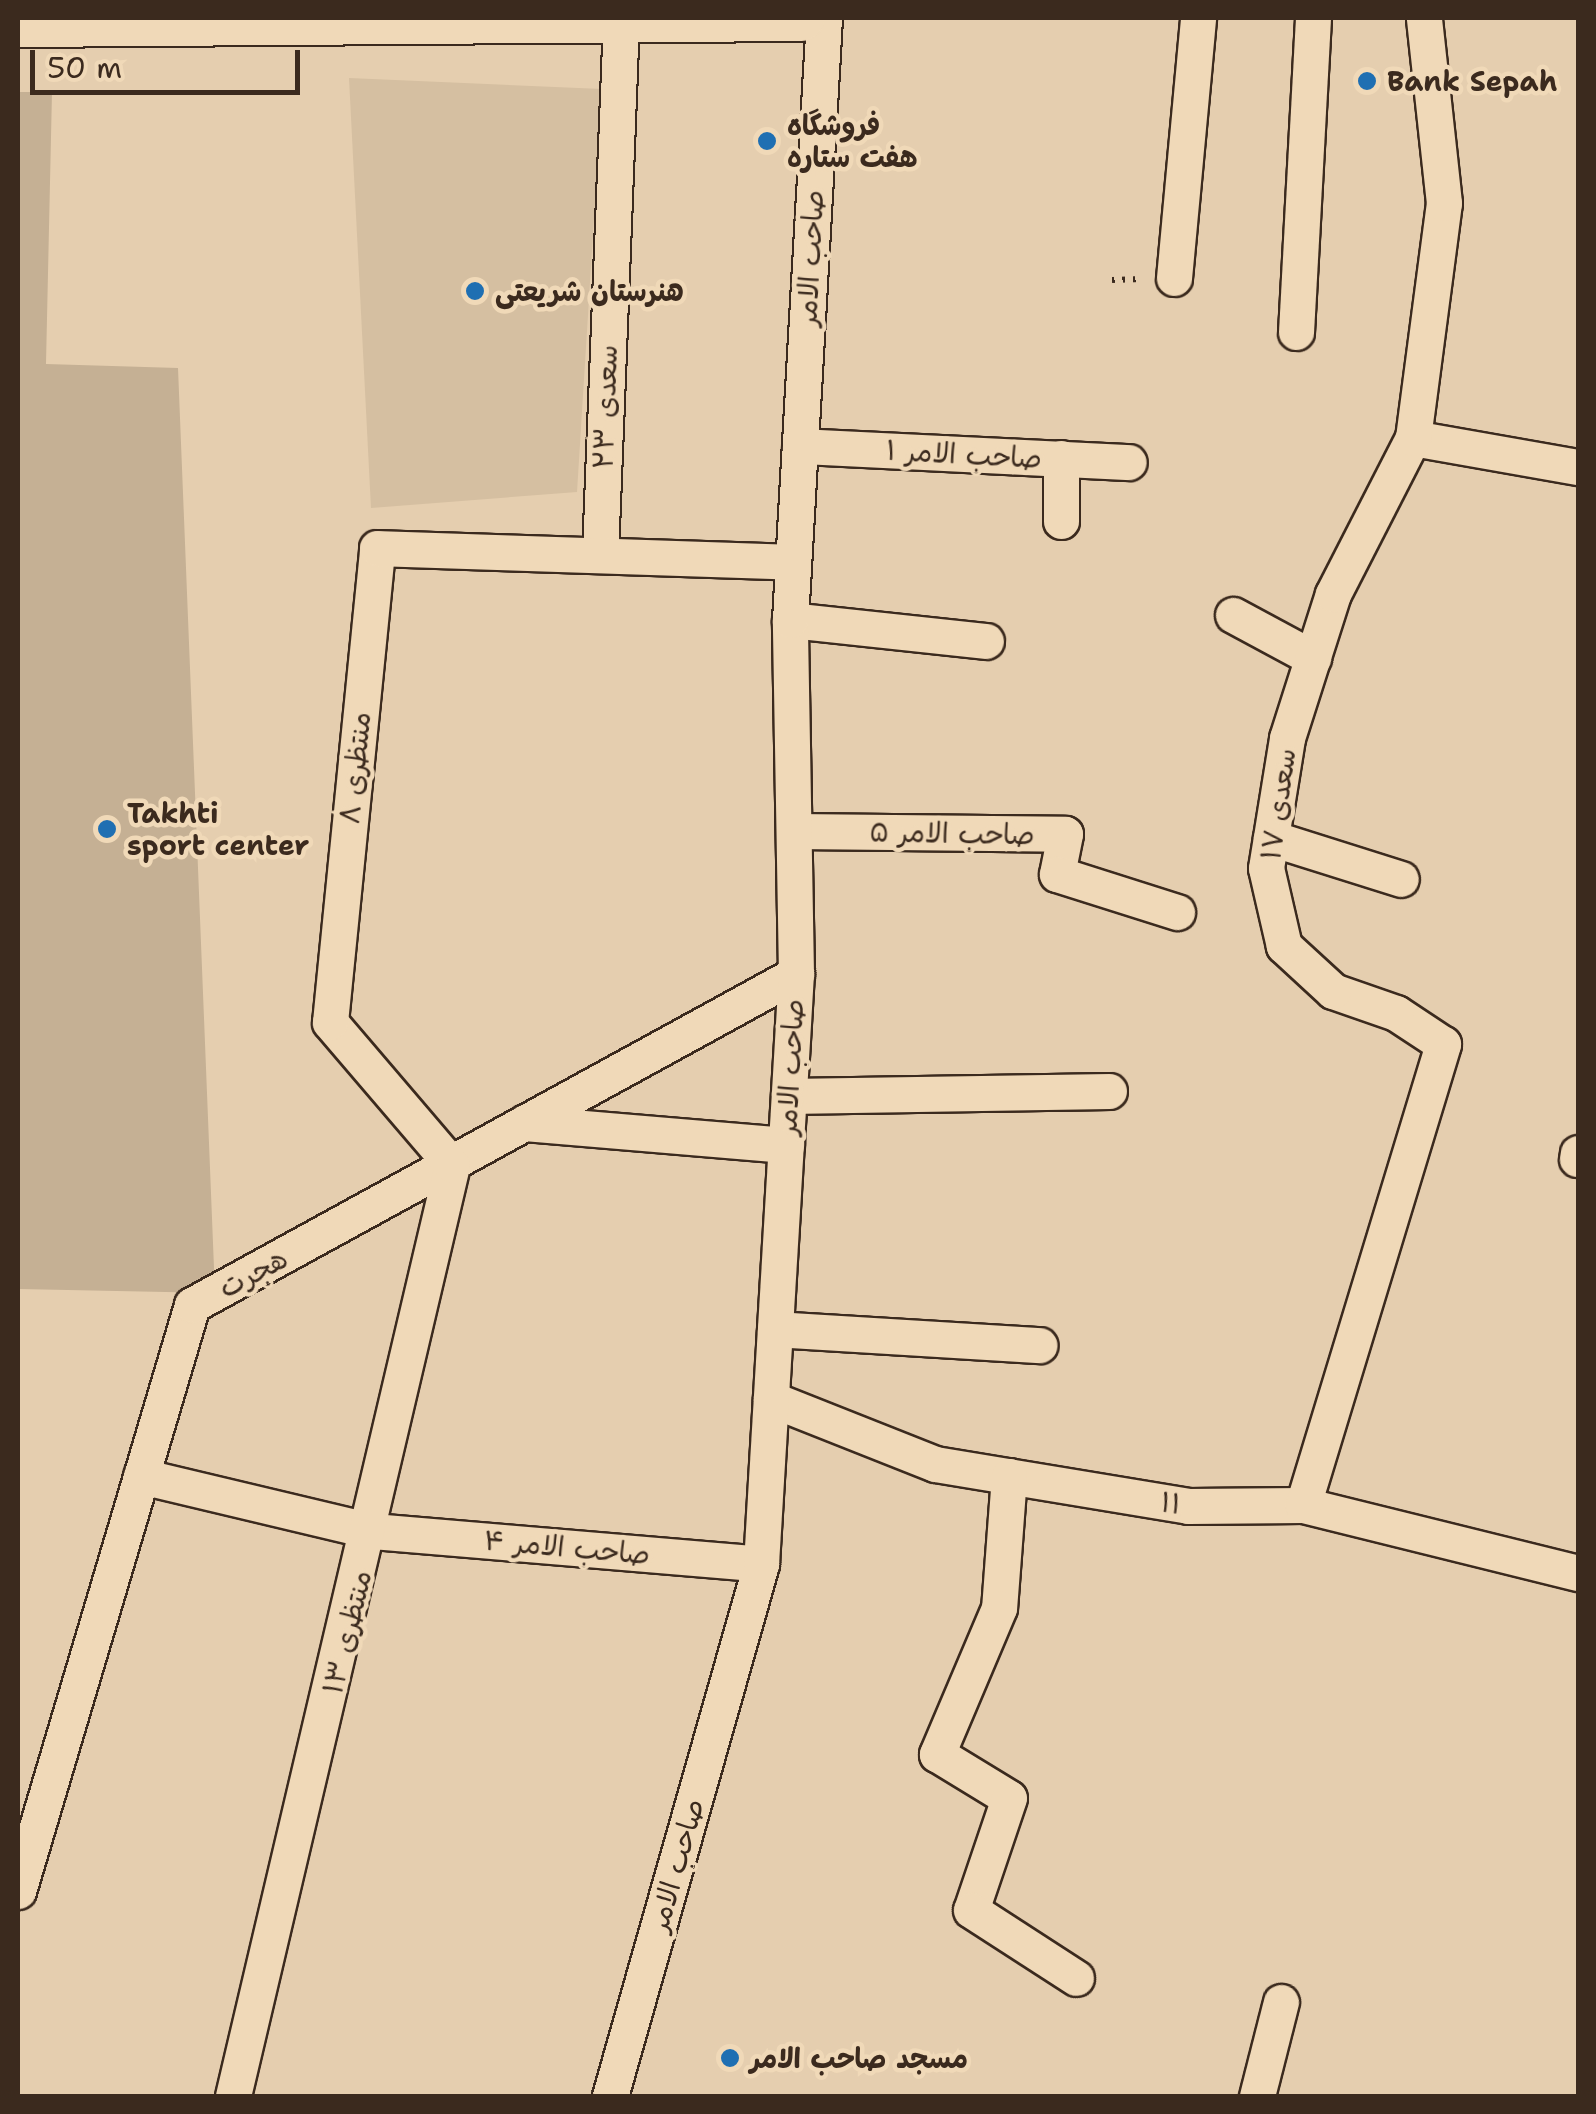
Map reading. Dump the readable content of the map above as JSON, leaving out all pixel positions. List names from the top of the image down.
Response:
{
  "streets": {
    "street": [
      "صاحب الامر",
      "سعدی ۲۳",
      "صاحب الامر ۱",
      "منتظری ۸",
      "سعدی ۱۷",
      "صاحب الامر ۵",
      "هجرت",
      "۱۱",
      "صاحب الامر ۴",
      "منتظری ۱۳"
    ]
  },
  "crossings": [
    ["صاحب الامر", "صاحب الامر ۱"],
    ["صاحب الامر", "صاحب الامر ۵"],
    ["صاحب الامر", "هجرت"],
    ["صاحب الامر", "۱۱"],
    ["صاحب الامر", "صاحب الامر ۴"],
    ["سعدی ۲۳", "منتظری ۸"],
    ["منتظری ۸", "هجرت"],
    ["منتظری ۸", "منتظری ۱۳"],
    ["سعدی ۱۷", "۱۱"],
    ["هجرت", "صاحب الامر ۴"],
    ["هجرت", "منتظری ۱۳"],
    ["صاحب الامر ۴", "منتظری ۱۳"]
  ],
  "places": [
    "Bank Sepah",
    "فروشگاه هفت ستاره",
    "هنرستان شریعتی",
    "Takhti sport center",
    "مسجد صاحب الامر"
  ],
  "scale_bar": "50 m"
}
